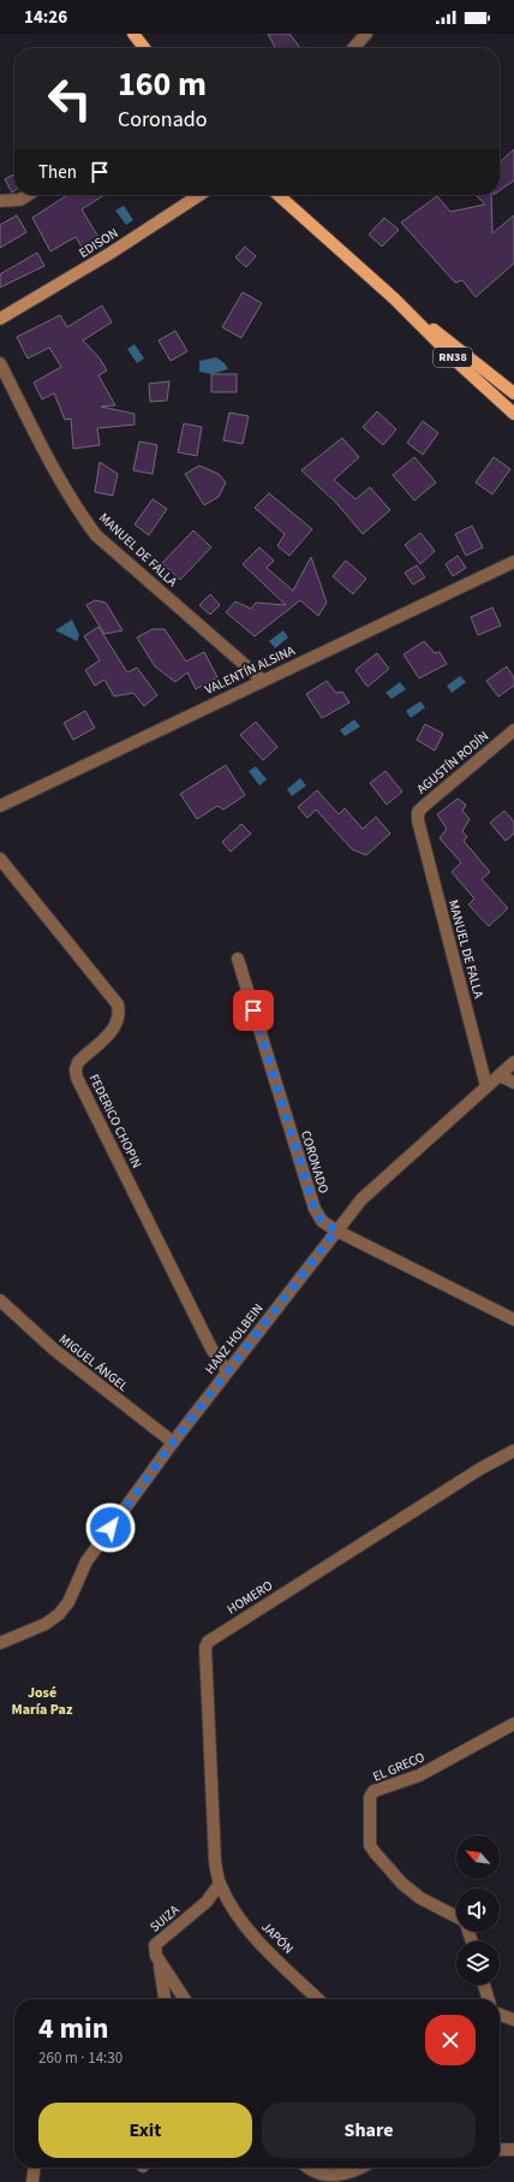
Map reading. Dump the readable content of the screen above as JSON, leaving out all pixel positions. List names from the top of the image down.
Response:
{
  "streets": {
    "main road": ["RN38"],
    "street": [
      "EDISON",
      "MANUEL DE FALLA",
      "VALENTÍN ALSINA",
      "AGUSTÍN RODÍN",
      "FEDERICO CHOPIN",
      "CORONADO",
      "HANZ HOLBEIN",
      "MIGUEL ÁNGEL",
      "HOMERO",
      "EL GRECO",
      "SUIZA",
      "JAPÓN"
    ]
  },
  "crossings": [
    ["MANUEL DE FALLA", "VALENTÍN ALSINA"],
    ["MANUEL DE FALLA", "AGUSTÍN RODÍN"],
    ["MANUEL DE FALLA", "HANZ HOLBEIN"],
    ["FEDERICO CHOPIN", "HANZ HOLBEIN"],
    ["CORONADO", "HANZ HOLBEIN"],
    ["HANZ HOLBEIN", "MIGUEL ÁNGEL"],
    ["HOMERO", "SUIZA"],
    ["HOMERO", "JAPÓN"],
    ["SUIZA", "JAPÓN"]
  ],
  "districts": ["José María Paz"],
  "north": "top left",
  "page": {
    "status": "14:26",
    "turn": ["160 m", "Coronado"],
    "then": "Then",
    "heading": ["4 min", "260 m · 14:30"],
    "buttons": ["Exit", "Share"]
  }
}
